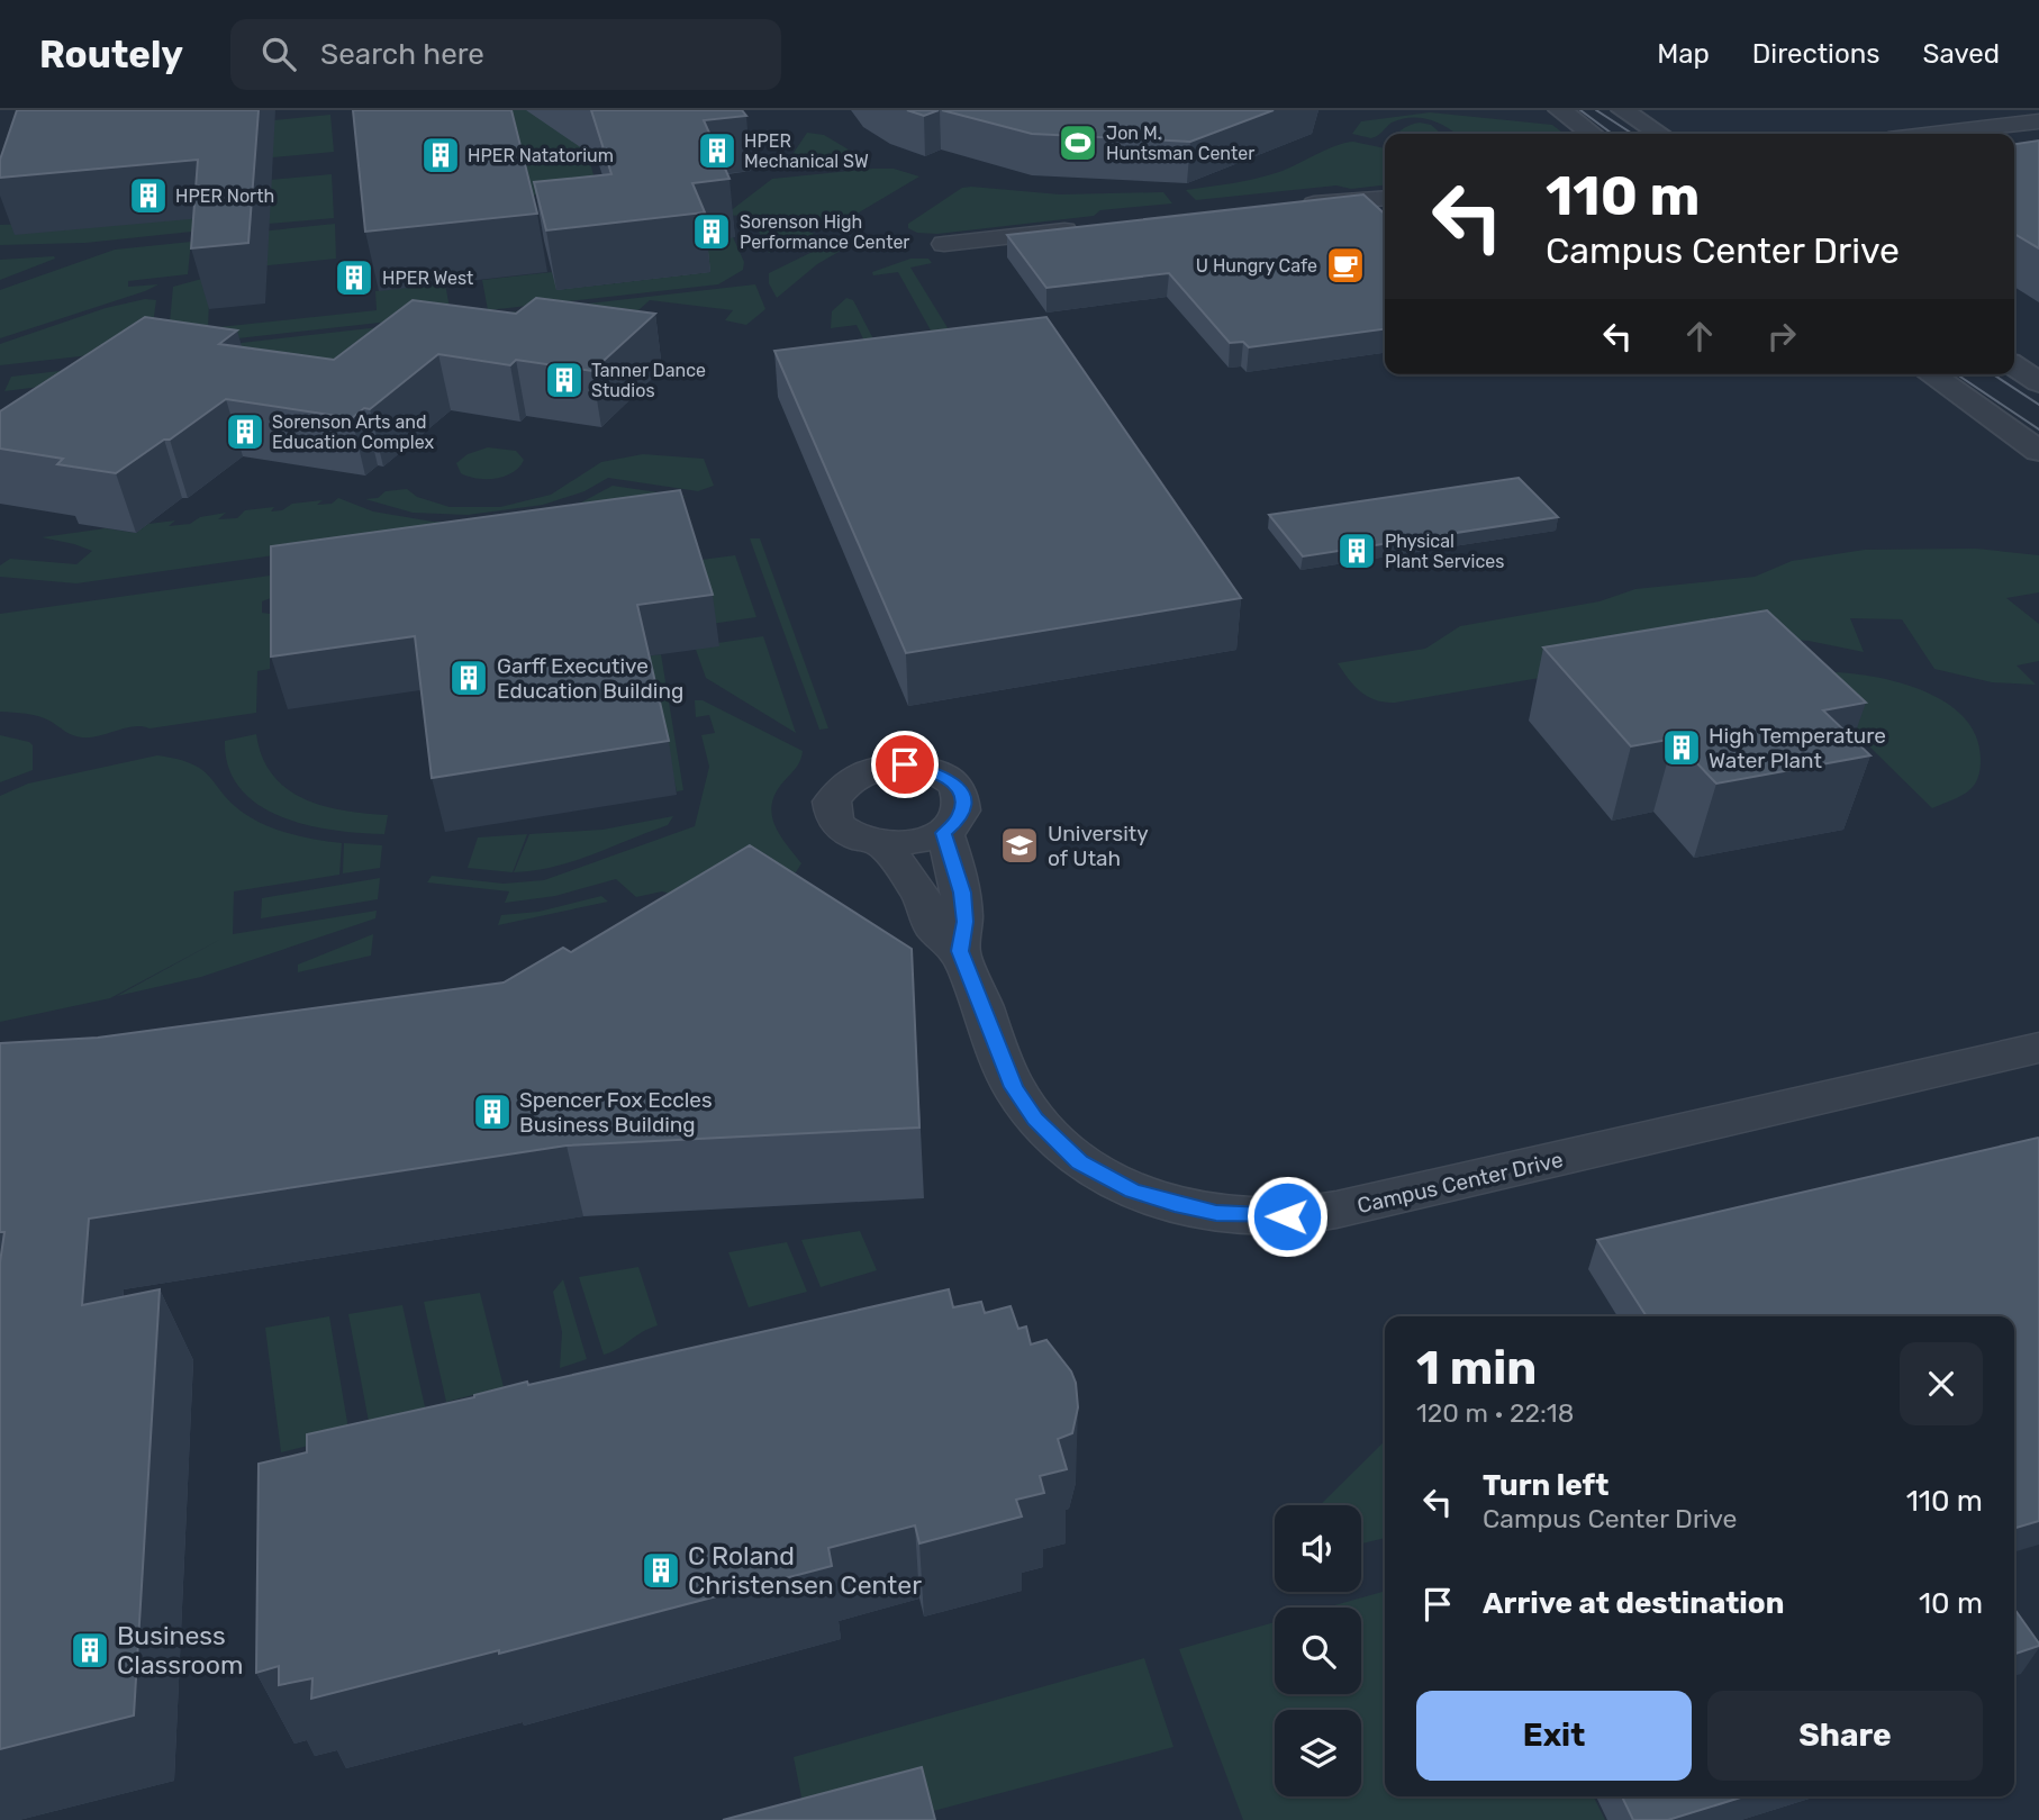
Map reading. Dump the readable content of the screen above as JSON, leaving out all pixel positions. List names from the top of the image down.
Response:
{
  "streets": {
    "street": ["Campus Center Drive"]
  },
  "places": {
    "sports": ["Jon M. Huntsman Center"],
    "building": [
      "HPER Mechanical SW",
      "HPER Natatorium",
      "HPER North",
      "Sorenson High Performance Center",
      "HPER West",
      "Tanner Dance Studios",
      "Sorenson Arts and Education Complex",
      "Physical Plant Services",
      "Garff Executive Education Building",
      "High Temperature Water Plant",
      "Spencer Fox Eccles Business Building",
      "C Roland Christensen Center",
      "Business Classroom"
    ],
    "cafe": ["U Hungry Cafe"],
    "school or university": ["University of Utah"]
  },
  "page": {
    "header": "Routely",
    "search": "Search here",
    "nav": ["Map", "Directions", "Saved"],
    "turn": ["110 m", "Campus Center Drive"],
    "heading": ["1 min", "120 m · 22:18"],
    "list": [
      {
        "name": "Turn left",
        "note": "Campus Center Drive",
        "value": "110 m"
      },
      {
        "name": "Arrive at destination",
        "value": "10 m"
      }
    ],
    "buttons": ["Exit", "Share"]
  }
}
